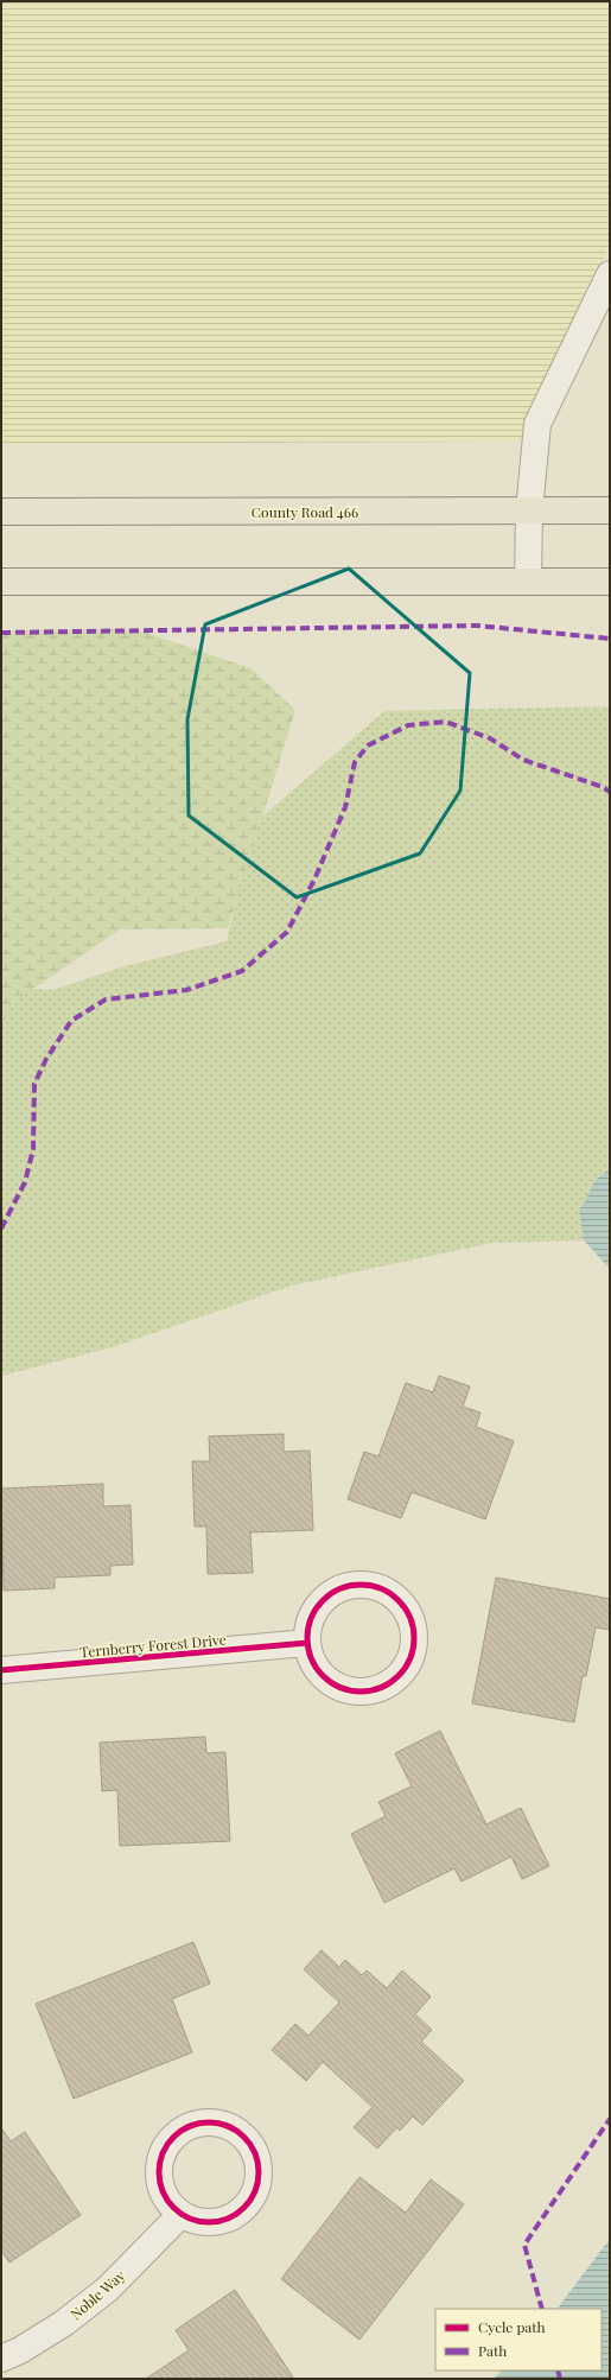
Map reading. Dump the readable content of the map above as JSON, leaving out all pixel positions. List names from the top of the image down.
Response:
{
  "streets": {
    "main road": ["County Road 466"],
    "street": ["Ternberry Forest Drive", "Noble Way"]
  },
  "legend": ["Cycle path", "Path"]
}
